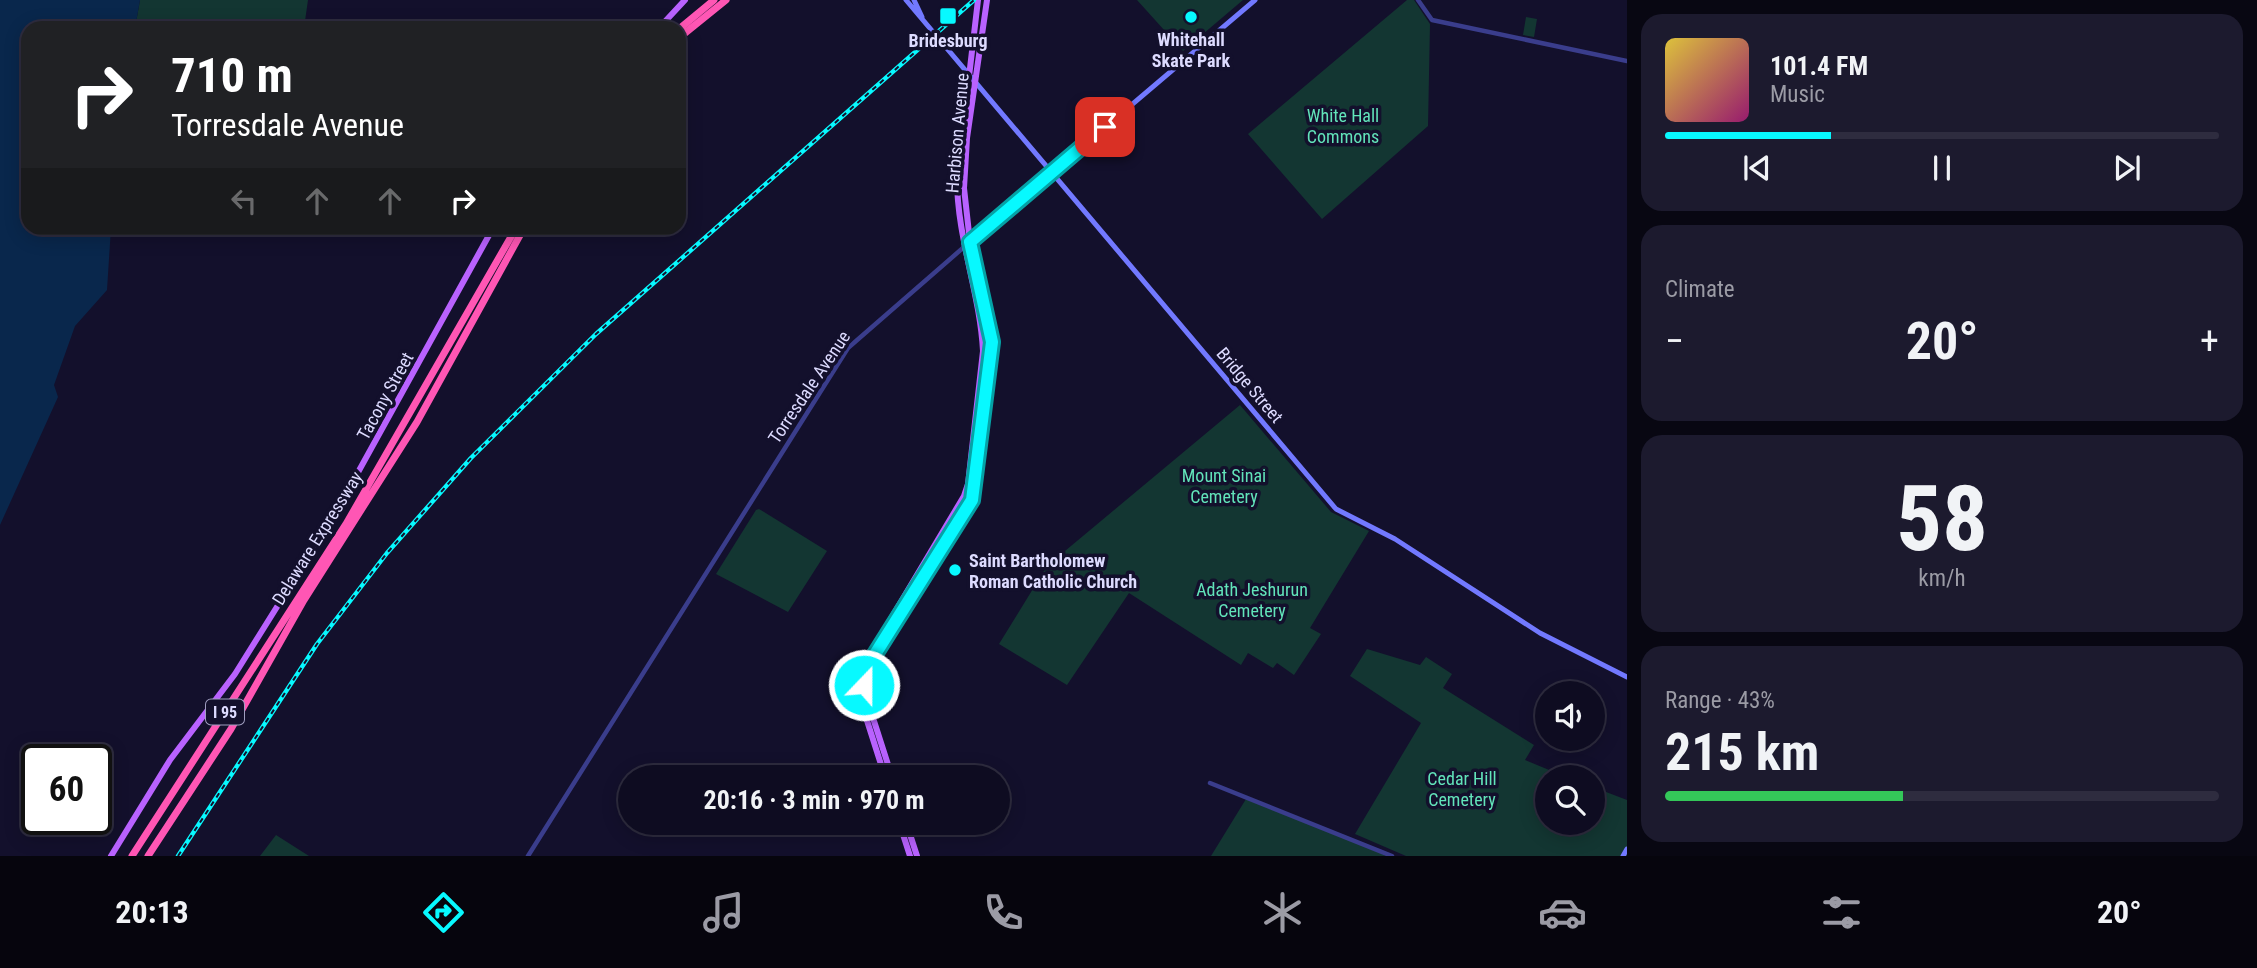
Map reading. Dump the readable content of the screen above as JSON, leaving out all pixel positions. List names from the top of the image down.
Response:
{
  "streets": {
    "highway": ["Delaware Expressway", "I 95"],
    "main road": [
      "Harbison Avenue",
      "Bridge Street",
      "Torresdale Avenue",
      "Tacony Street"
    ]
  },
  "crossings": [
    ["Harbison Avenue", "Bridge Street"],
    ["Harbison Avenue", "Torresdale Avenue"],
    ["Bridge Street", "Torresdale Avenue"]
  ],
  "parks": [
    "White Hall Commons",
    "Mount Sinai Cemetery",
    "Adath Jeshurun Cemetery",
    "Cedar Hill Cemetery"
  ],
  "places": {
    "transit": ["Bridesburg"],
    "other": ["Whitehall Skate Park", "Saint Bartholomew Roman Catholic Church"]
  },
  "page": {
    "turn": ["710 m", "Torresdale Avenue"],
    "song": ["101.4 FM", "Music"],
    "tile": [
      "Climate",
      ["58", "km/h"],
      ["Range · 43%", "215 km"]
    ],
    "heat": ["−", "20°", "+"],
    "limit": "60",
    "trip": "20:16 · 3 min · 970 m",
    "tabs": ["20:13", "20°"]
  }
}
